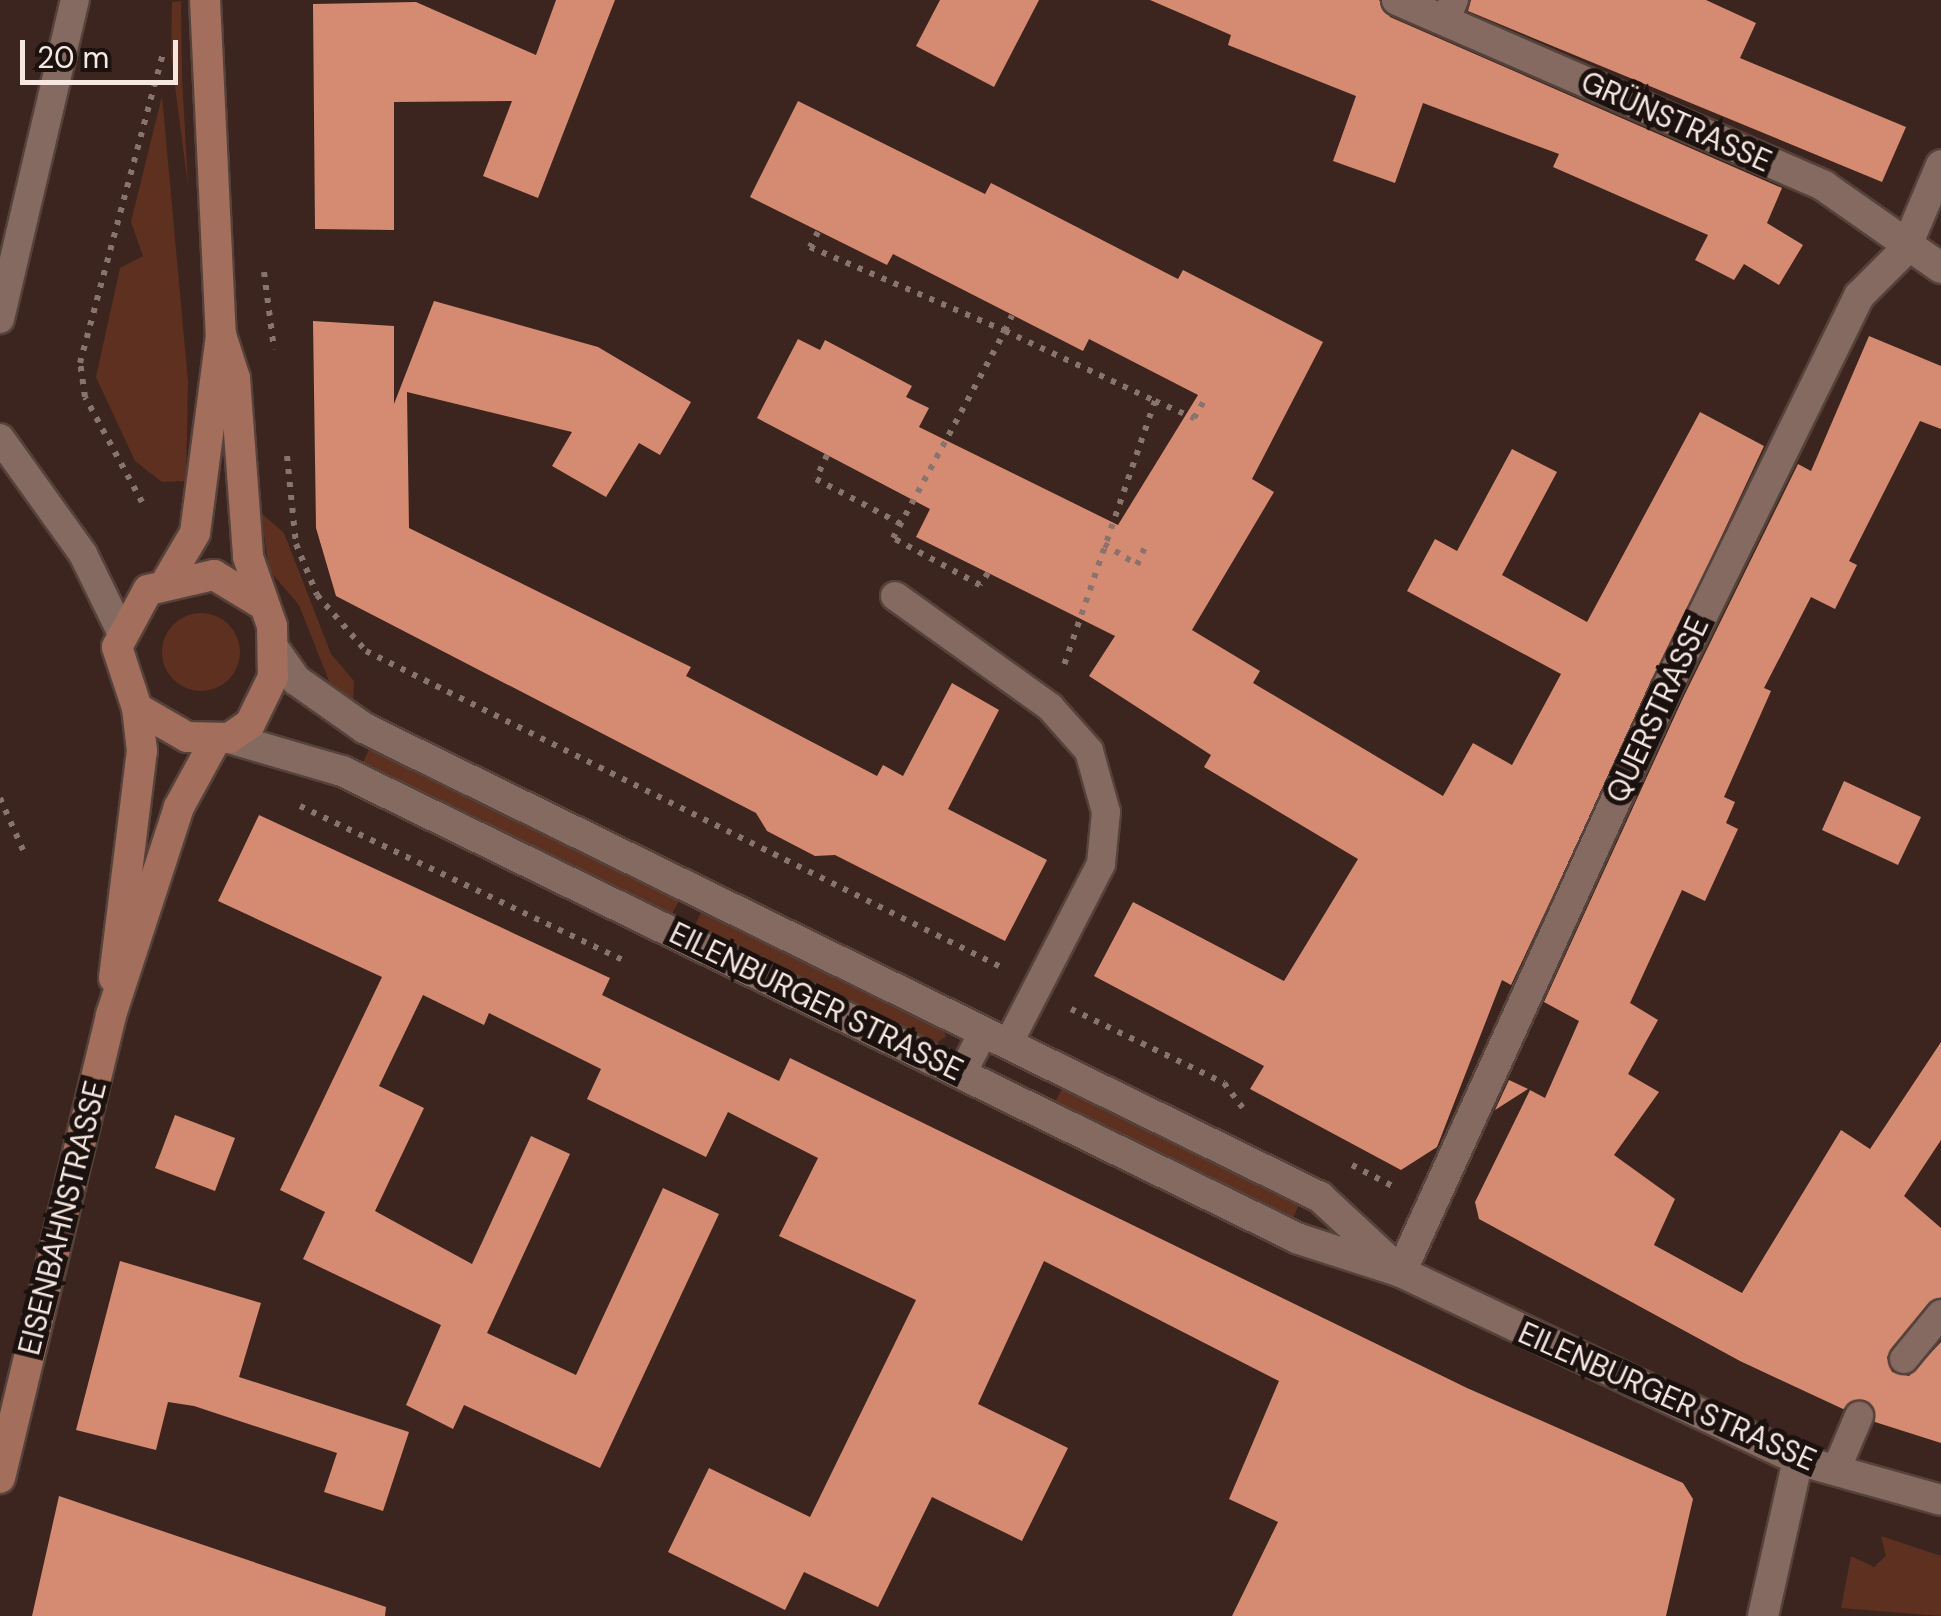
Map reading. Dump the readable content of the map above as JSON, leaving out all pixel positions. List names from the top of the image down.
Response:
{
  "streets": {
    "street": [
      "GRÜNSTRASSE",
      "QUERSTRASSE",
      "EILENBURGER STRASSE",
      "EISENBAHNSTRASSE"
    ]
  },
  "crossings": [
    ["GRÜNSTRASSE", "QUERSTRASSE"],
    ["QUERSTRASSE", "EILENBURGER STRASSE"],
    ["EILENBURGER STRASSE", "EISENBAHNSTRASSE"]
  ],
  "scale_bar": "20 m"
}
